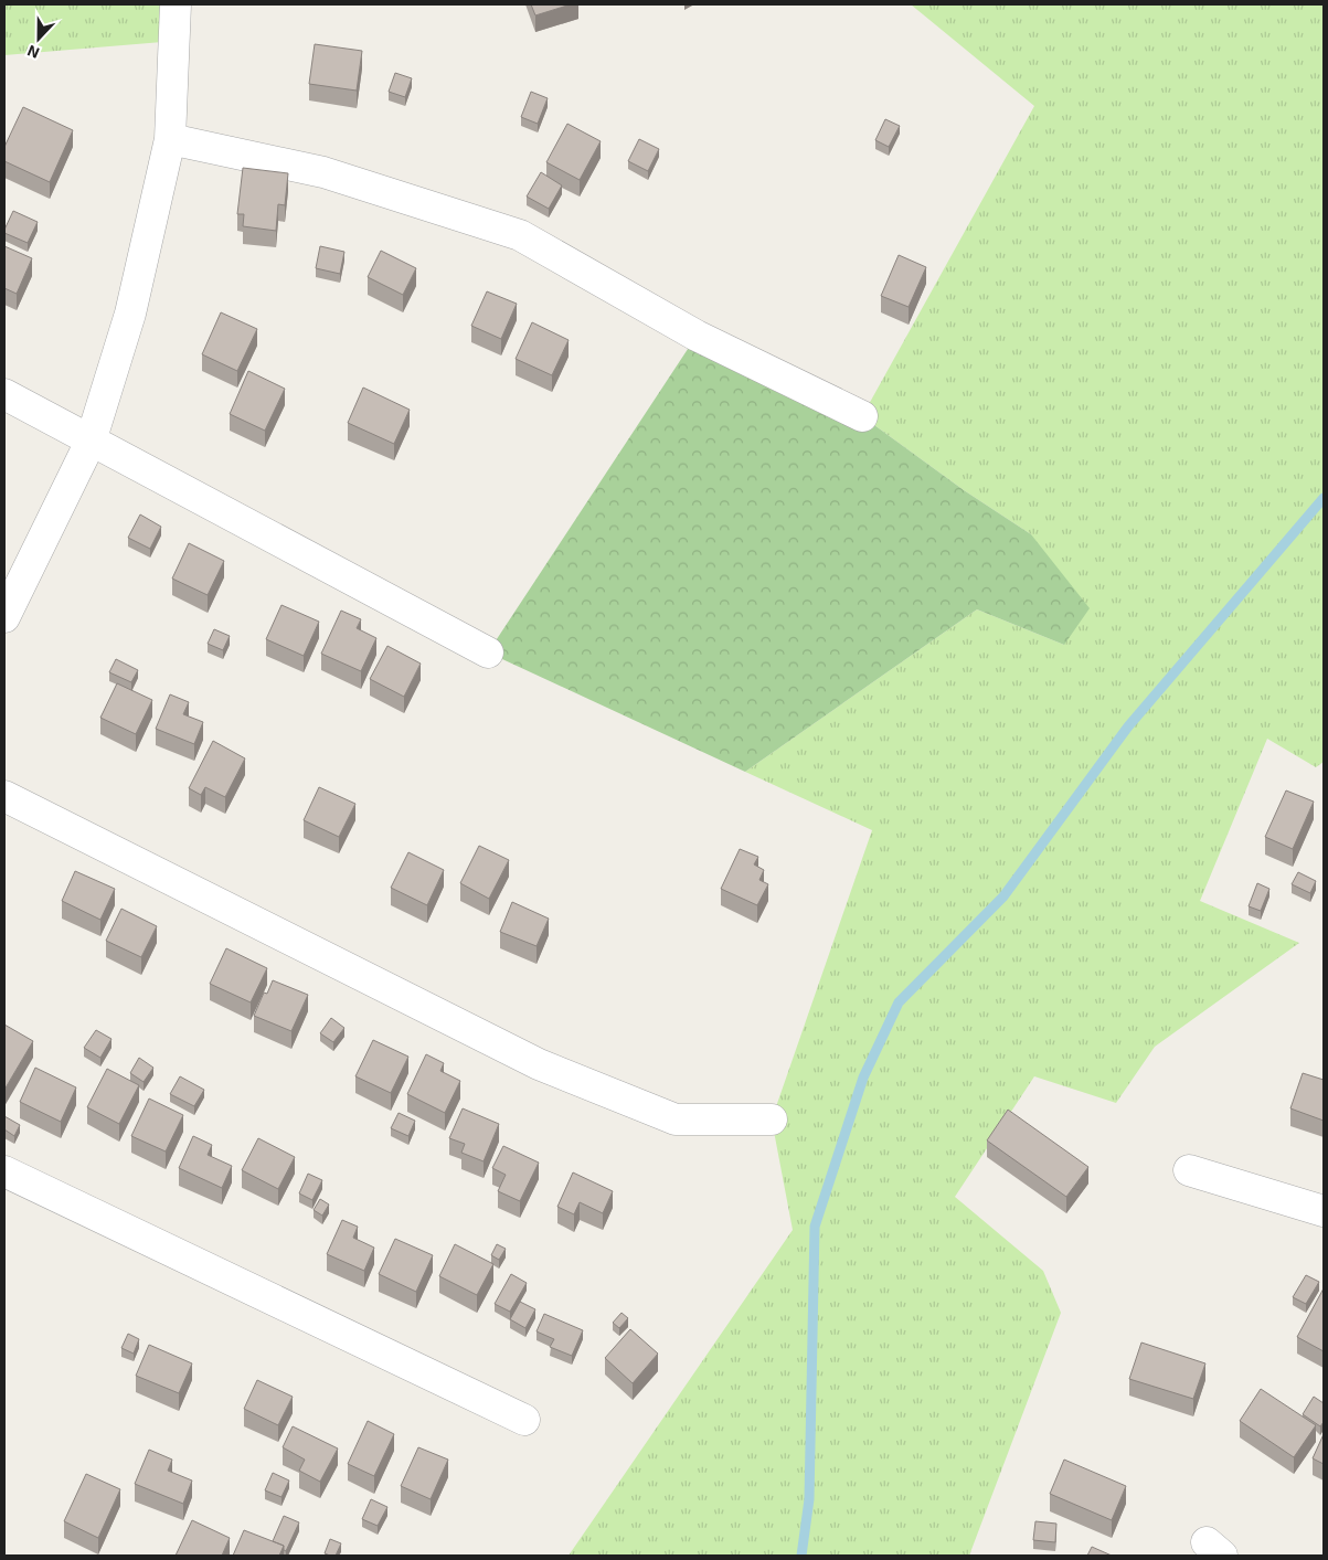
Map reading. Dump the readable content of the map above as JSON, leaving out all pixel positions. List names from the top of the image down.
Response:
{
  "north": "bottom"
}
